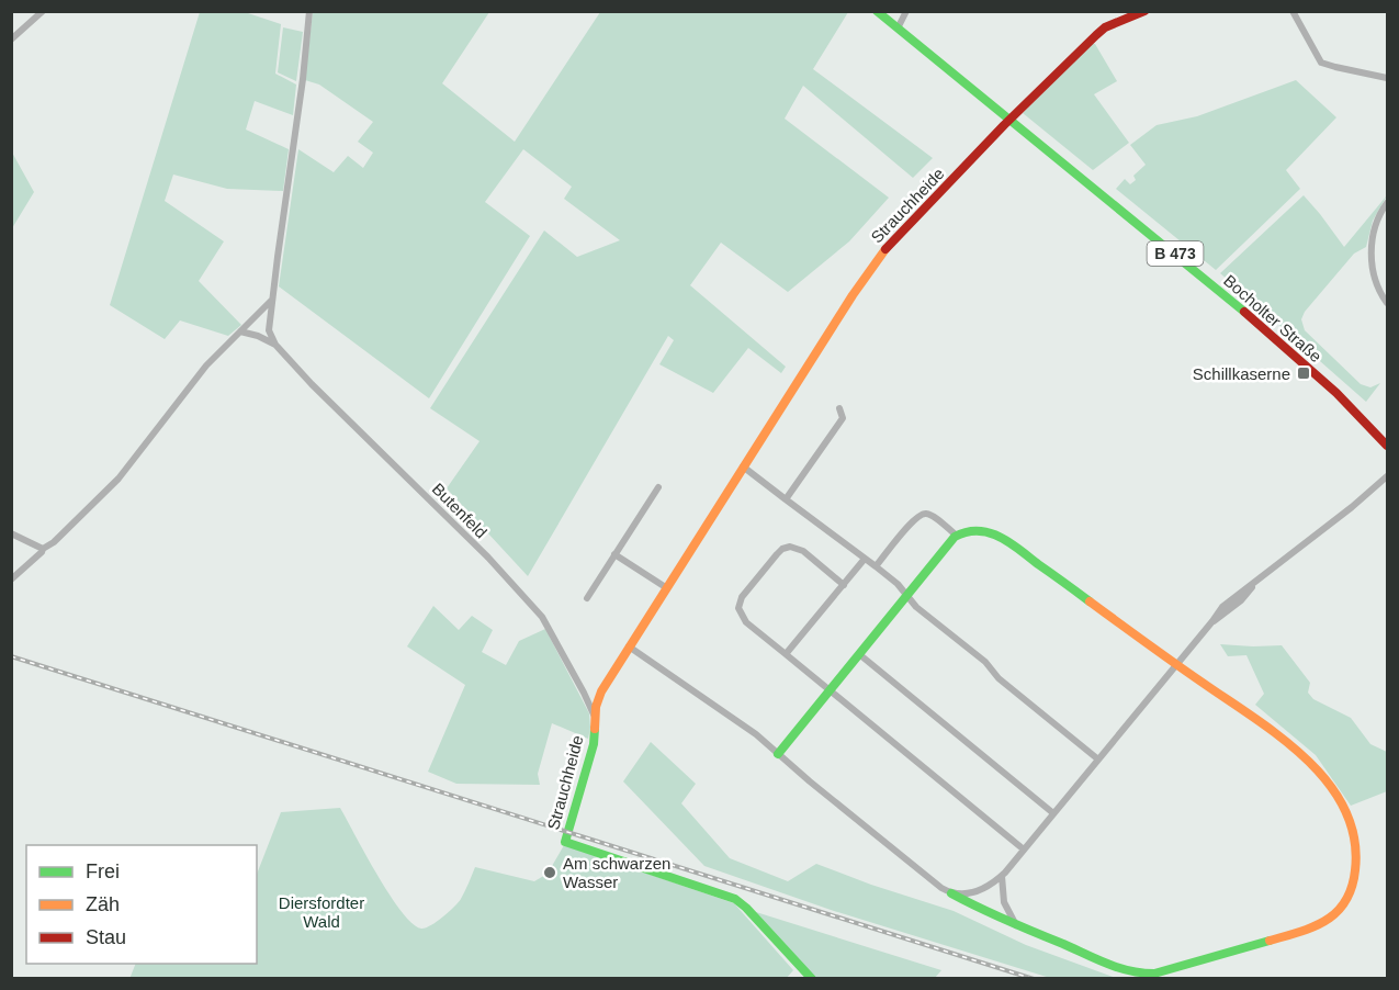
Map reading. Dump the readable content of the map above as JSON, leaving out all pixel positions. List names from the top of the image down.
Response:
{
  "streets": {
    "street": [
      "Strauchheide",
      "B 473",
      "Bocholter Straße",
      "Butenfeld"
    ]
  },
  "crossings": [
    ["Strauchheide", "B 473"],
    ["Strauchheide", "Bocholter Straße"],
    ["Strauchheide", "Butenfeld"],
    ["B 473", "Bocholter Straße"]
  ],
  "parks": ["Diersfordter Wald"],
  "places": {
    "transit": ["Schillkaserne"],
    "other": ["Am schwarzen Wasser"]
  },
  "legend": ["Frei", "Zäh", "Stau"]
}
